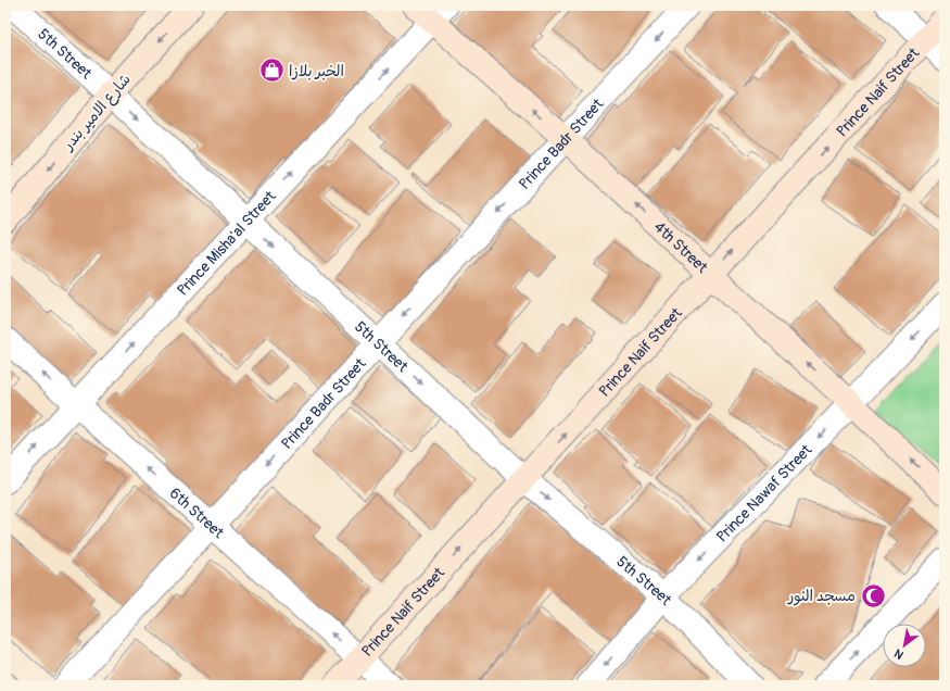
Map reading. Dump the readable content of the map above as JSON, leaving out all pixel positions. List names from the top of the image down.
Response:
{
  "streets": {
    "street": [
      "5th Street",
      "Prince Naif Street",
      "شارع الامير بندر",
      "Prince Badr Street",
      "Prince Misha'al Street",
      "4th Street",
      "Prince Nawaf Street",
      "6th Street"
    ]
  },
  "crossings": [
    ["5th Street", "Prince Naif Street"],
    ["5th Street", "شارع الامير بندر"],
    ["5th Street", "Prince Badr Street"],
    ["5th Street", "Prince Misha'al Street"],
    ["5th Street", "Prince Nawaf Street"],
    ["Prince Naif Street", "4th Street"],
    ["Prince Naif Street", "6th Street"],
    ["Prince Badr Street", "4th Street"],
    ["Prince Badr Street", "6th Street"],
    ["Prince Misha'al Street", "4th Street"],
    ["Prince Misha'al Street", "6th Street"],
    ["4th Street", "Prince Nawaf Street"]
  ],
  "one_way": [
    "5th Street",
    "Prince Naif Street",
    "شارع الامير بندر",
    "Prince Badr Street",
    "Prince Misha'al Street",
    "4th Street",
    "6th Street"
  ],
  "places": {
    "shop": ["الخبر بلازا"],
    "mosque": ["مسجد النور"]
  },
  "north": "bottom left"
}
